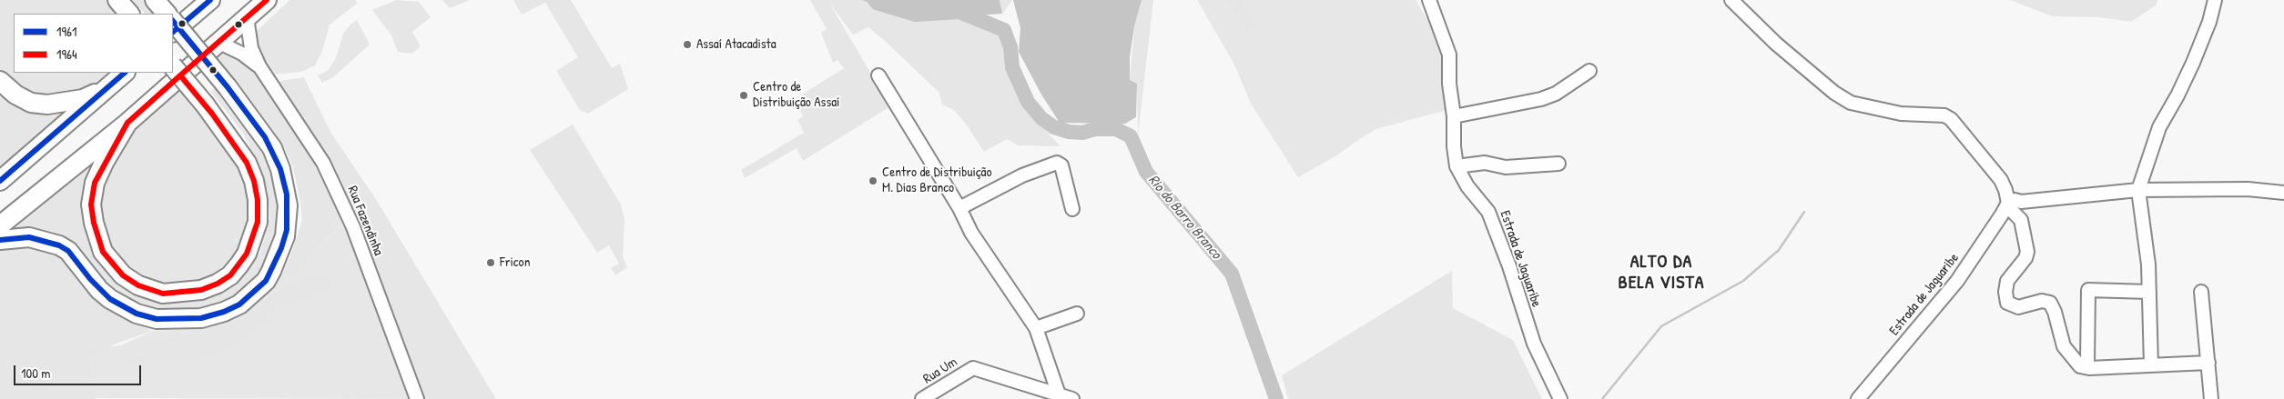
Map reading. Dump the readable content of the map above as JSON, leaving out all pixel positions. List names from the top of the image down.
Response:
{
  "streets": {
    "street": ["Rua Fazendinha", "Estrada de Jaguaribe", "Rua Um"]
  },
  "districts": ["ALTO DA BELA VISTA"],
  "water": ["Rio do Barro Branco"],
  "places": [
    "Assaí Atacadista",
    "Centro de Distribuição Assaí",
    "Centro de Distribuição M. Dias Branco",
    "Fricon"
  ],
  "lines": ["transit line 1961", "transit line 1964"],
  "legend": ["1961", "1964"],
  "scale_bar": "100 m"
}
